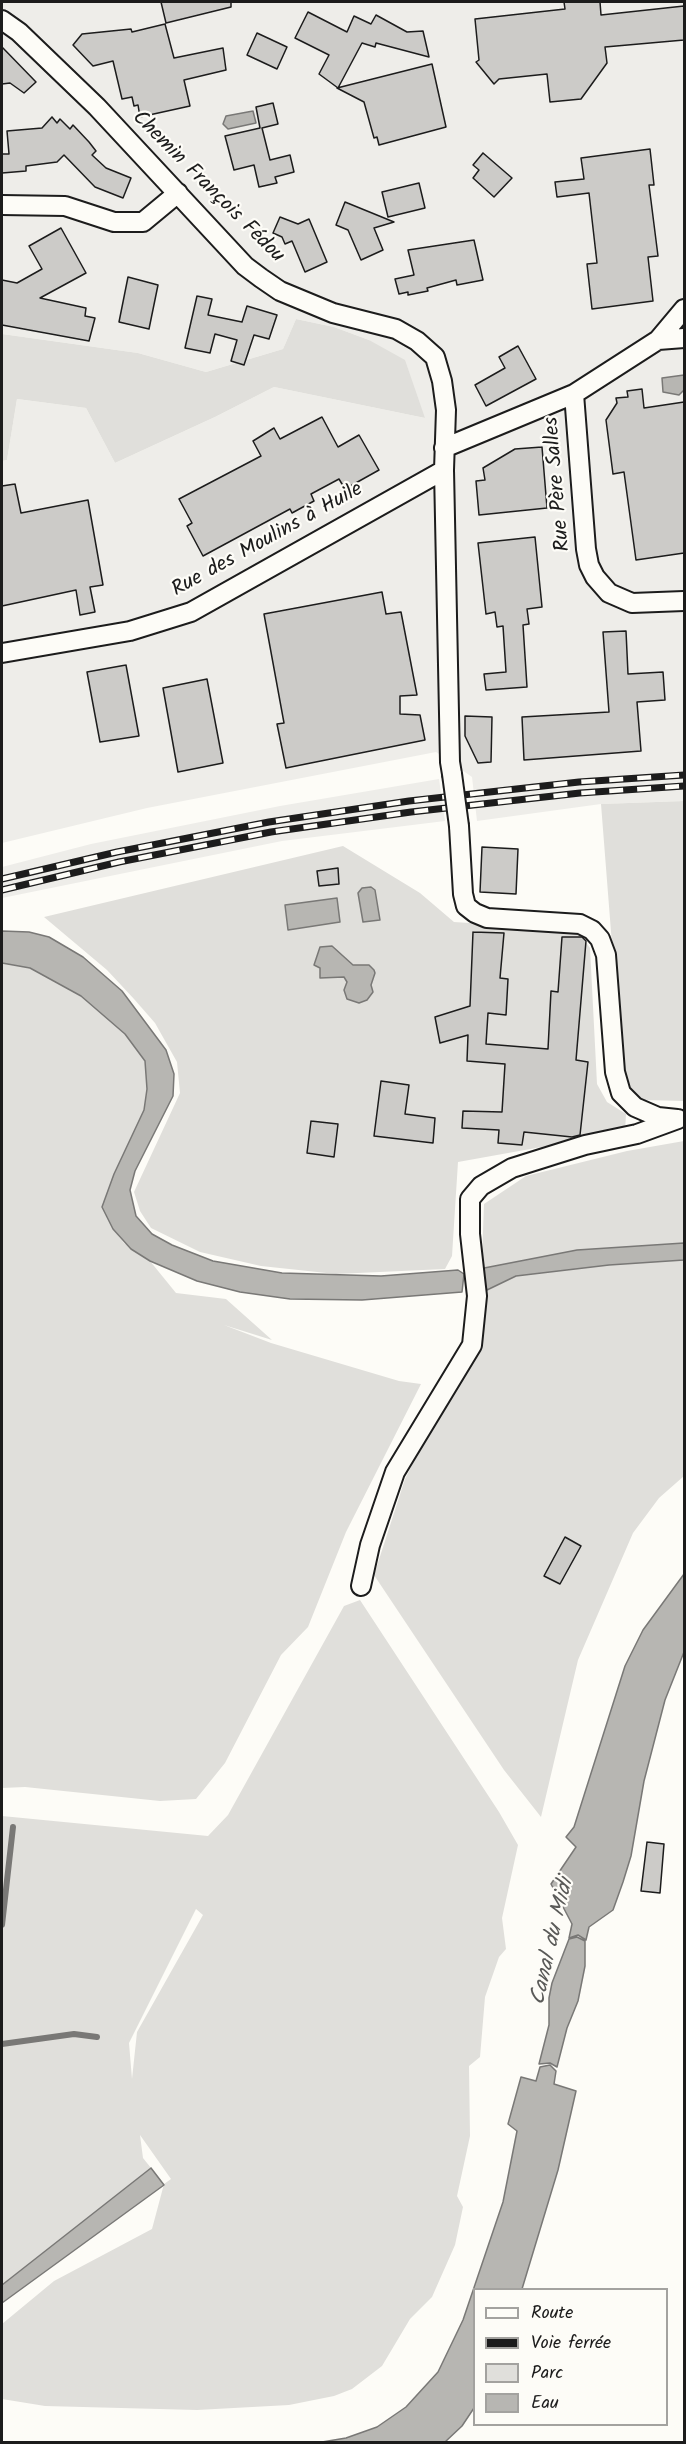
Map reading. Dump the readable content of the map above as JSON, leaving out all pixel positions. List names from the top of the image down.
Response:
{
  "streets": {
    "street": ["Chemin François Fédou", "Rue Père Salles", "Rue des Moulins à Huile"]
  },
  "crossings": [
    ["Chemin François Fédou", "Rue Père Salles"],
    ["Chemin François Fédou", "Rue des Moulins à Huile"]
  ],
  "water": ["Canal du Midi"],
  "legend": [
    "Route",
    "Voie ferrée",
    "Parc",
    "Eau"
  ]
}
